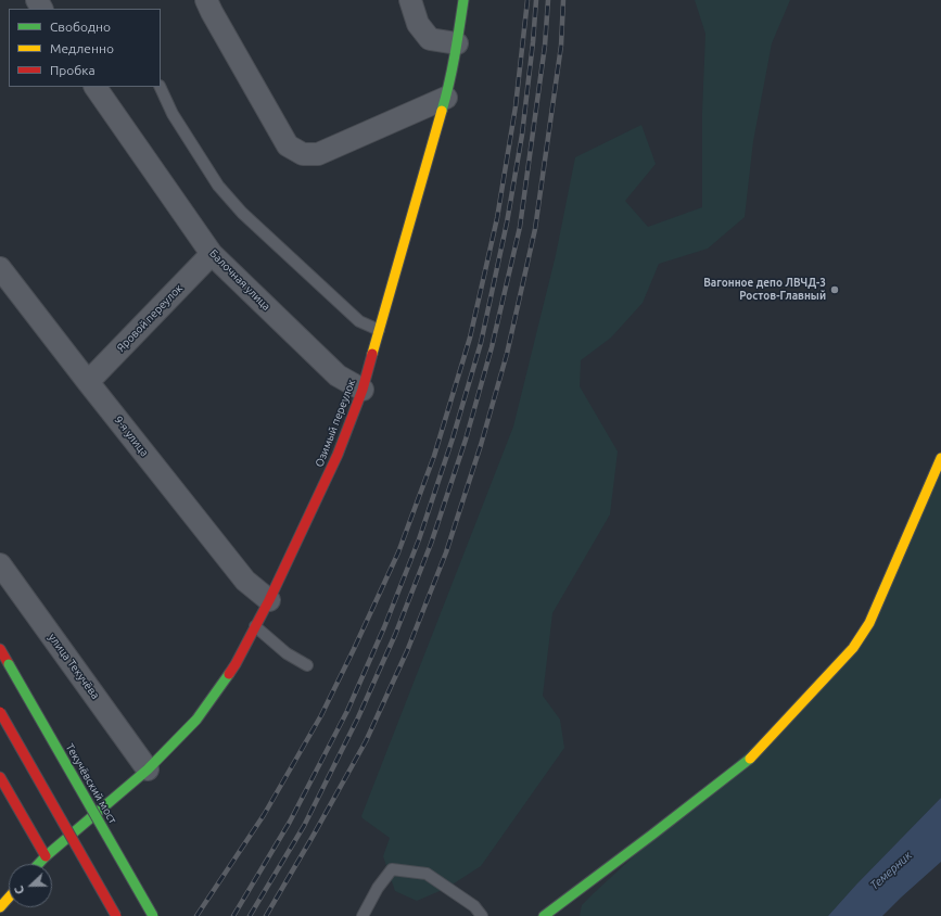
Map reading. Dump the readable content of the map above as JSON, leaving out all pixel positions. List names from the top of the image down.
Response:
{
  "streets": {
    "street": [
      "Балочная улица",
      "Яровой переулок",
      "Озимый переулок",
      "9-я улица",
      "улица Текучёва",
      "Текучёвский мост"
    ]
  },
  "crossings": [
    ["Балочная улица", "Яровой переулок"],
    ["Балочная улица", "Озимый переулок"],
    ["Яровой переулок", "9-я улица"],
    ["Озимый переулок", "9-я улица"],
    ["Озимый переулок", "улица Текучёва"]
  ],
  "water": ["Темерник"],
  "places": ["Вагонное депо ЛВЧД-3 Ростов-Главный"],
  "legend": ["Свободно", "Медленно", "Пробка"],
  "north": "left"
}
